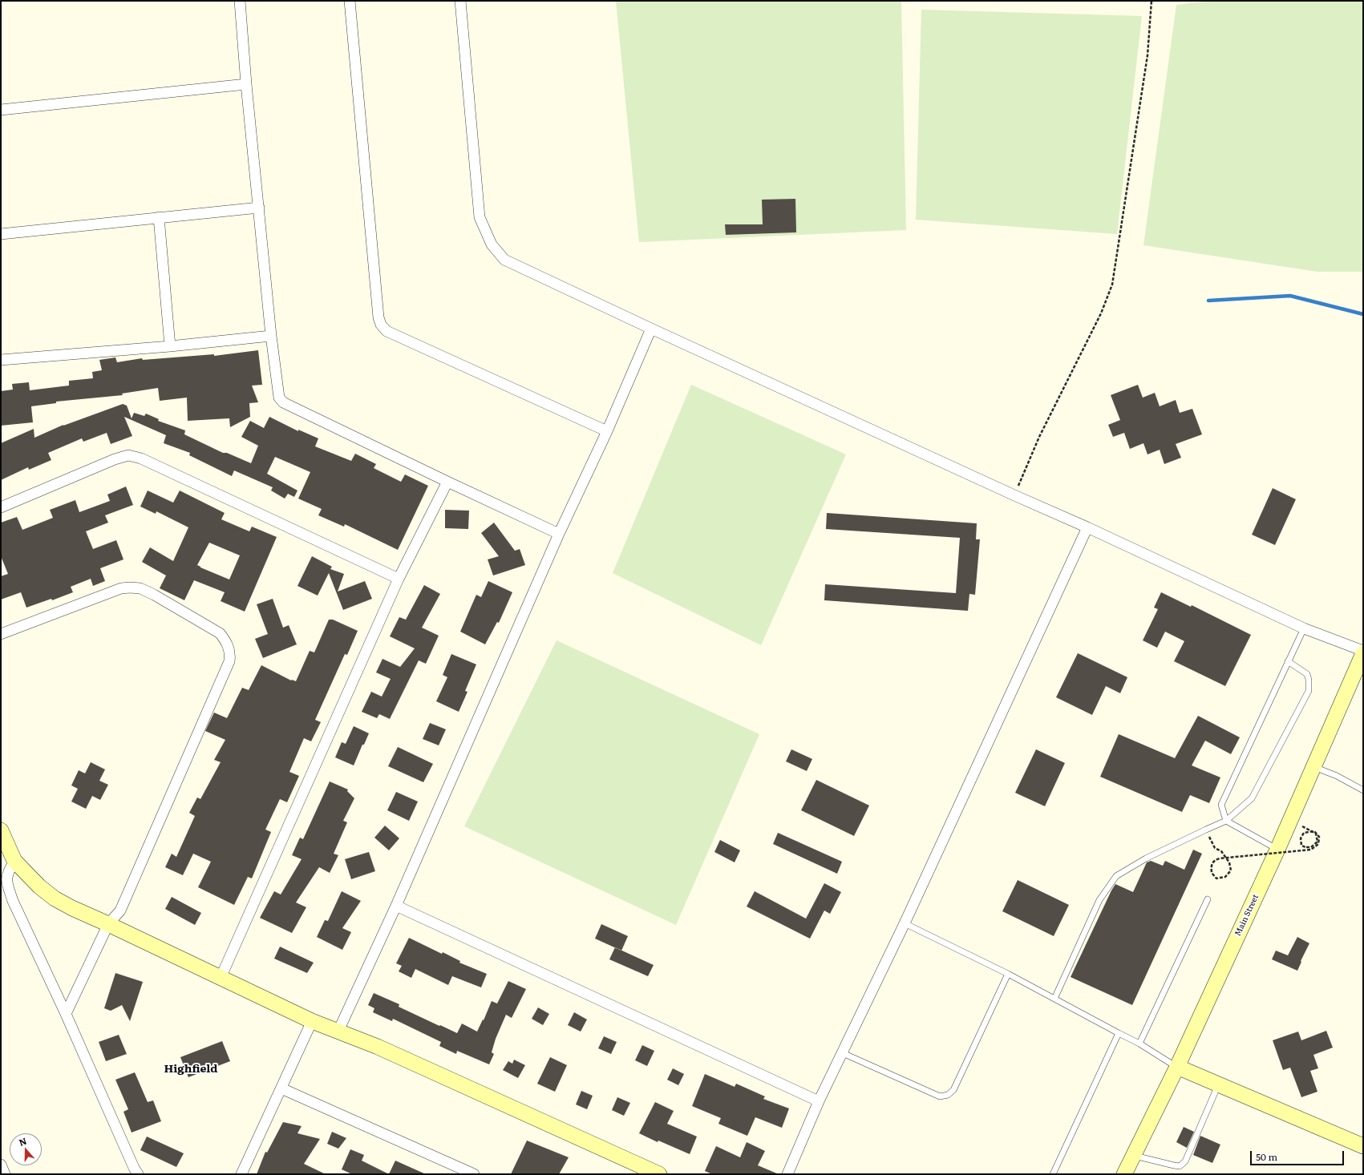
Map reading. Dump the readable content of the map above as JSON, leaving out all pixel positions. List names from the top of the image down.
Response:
{
  "streets": {
    "street": ["Main Street"]
  },
  "districts": ["Highfield"],
  "scale_bar": "50 m",
  "north": "top"
}
